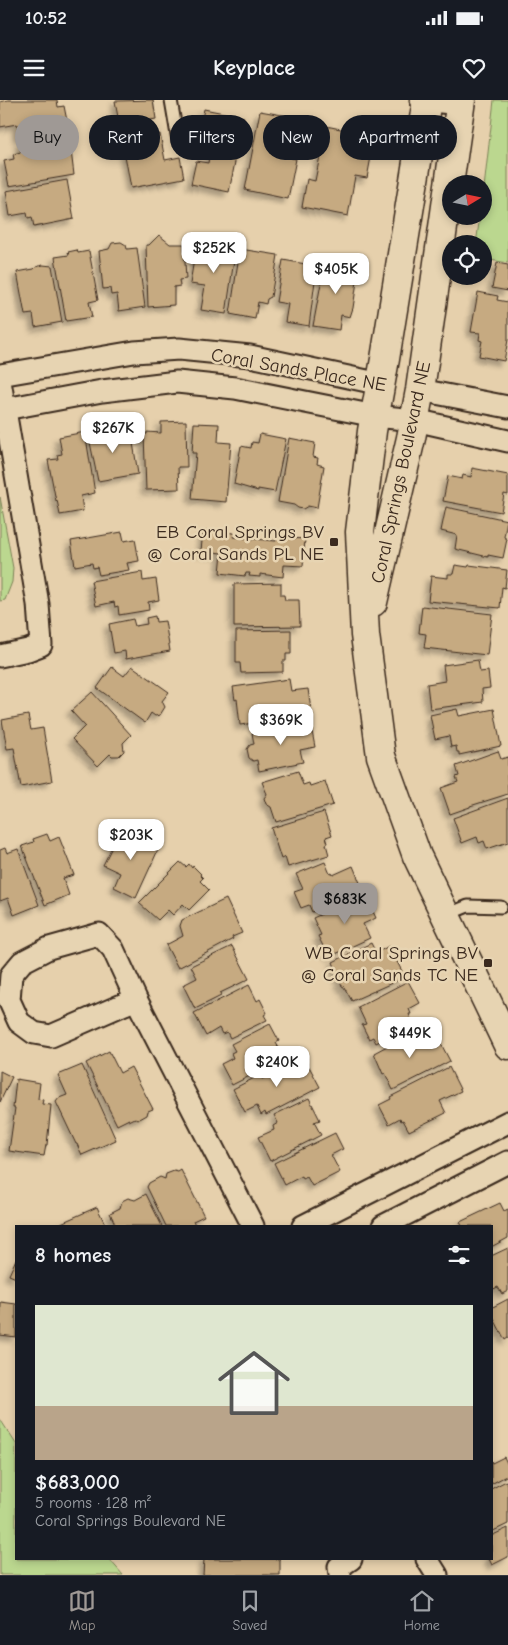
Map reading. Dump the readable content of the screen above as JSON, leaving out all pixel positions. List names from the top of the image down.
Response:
{
  "streets": {
    "street": ["Coral Sands Place NE", "Coral Springs Boulevard NE"]
  },
  "crossings": [
    ["Coral Sands Place NE", "Coral Springs Boulevard NE"]
  ],
  "places": {
    "transit": ["EB Coral Springs BV @ Coral Sands PL NE", "WB Coral Springs BV @ Coral Sands TC NE"]
  },
  "north": "right",
  "page": {
    "status": "10:52",
    "header": "Keyplace",
    "chip": [
      "Buy",
      "Rent",
      "Filters",
      "New",
      "Apartment"
    ],
    "price": [
      "$252K",
      "$405K",
      "$267K",
      "$369K",
      "$203K",
      "$683K",
      "$449K",
      "$240K"
    ],
    "heading": "8 homes",
    "list": [
      {
        "name": "$683,000",
        "note": "5 rooms · 128 m² · Coral Springs Boulevard NE"
      }
    ],
    "tabs": ["Map", "Saved", "Home"]
  }
}
